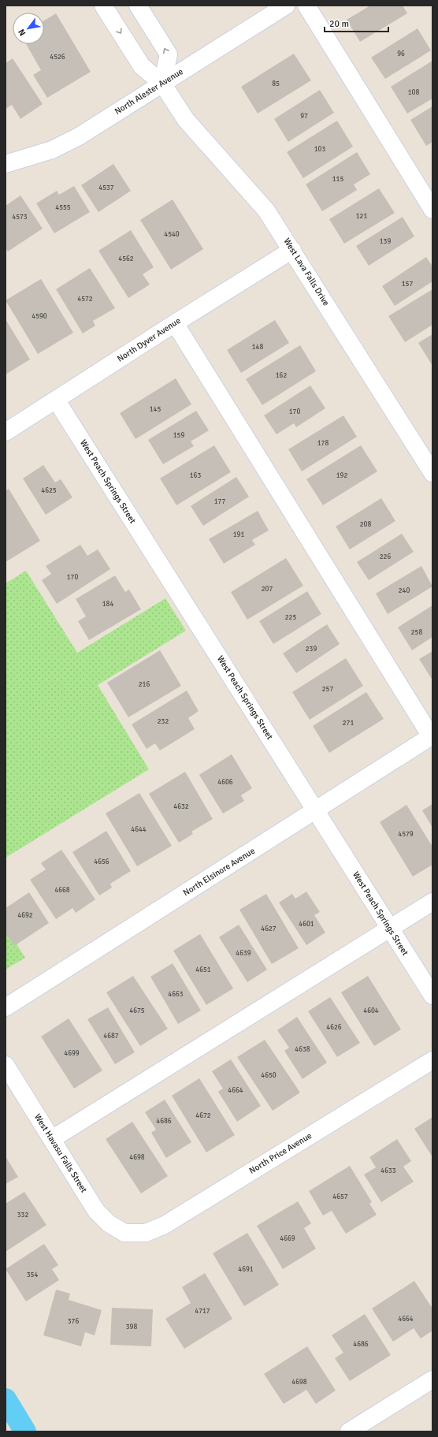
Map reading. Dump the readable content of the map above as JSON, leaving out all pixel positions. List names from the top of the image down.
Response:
{
  "streets": {
    "street": [
      "North Alester Avenue",
      "West Lava Falls Drive",
      "North Dyver Avenue",
      "West Peach Springs Street",
      "North Elsinore Avenue",
      "West Havasu Falls Street",
      "North Price Avenue"
    ]
  },
  "crossings": [
    ["North Alester Avenue", "West Lava Falls Drive"],
    ["West Lava Falls Drive", "North Dyver Avenue"],
    ["North Dyver Avenue", "West Peach Springs Street"],
    ["West Peach Springs Street", "North Elsinore Avenue"],
    ["West Havasu Falls Street", "North Price Avenue"]
  ],
  "house_numbers": [
    "96",
    "4526",
    "85",
    "108",
    "97",
    "103",
    "115",
    "4537",
    "4555",
    "121",
    "4573",
    "4540",
    "139",
    "4562",
    "157",
    "4572",
    "4590",
    "148",
    "162",
    "145",
    "170",
    "159",
    "178",
    "163",
    "192",
    "4625",
    "177",
    "208",
    "191",
    "226",
    "170",
    "207",
    "240",
    "184",
    "225",
    "258",
    "239",
    "216",
    "257",
    "232",
    "271",
    "4606",
    "4632",
    "4644",
    "4579",
    "4656",
    "4668",
    "4692",
    "4601",
    "4627",
    "4639",
    "4651",
    "4663",
    "4675",
    "4604",
    "4626",
    "4687",
    "4638",
    "4699",
    "4650",
    "4664",
    "4672",
    "4686",
    "4698",
    "4633",
    "4657",
    "332",
    "4669",
    "4691",
    "354",
    "4717",
    "4664",
    "376",
    "398",
    "4686",
    "4698"
  ],
  "scale_bar": "20 m",
  "north": "bottom left"
}
